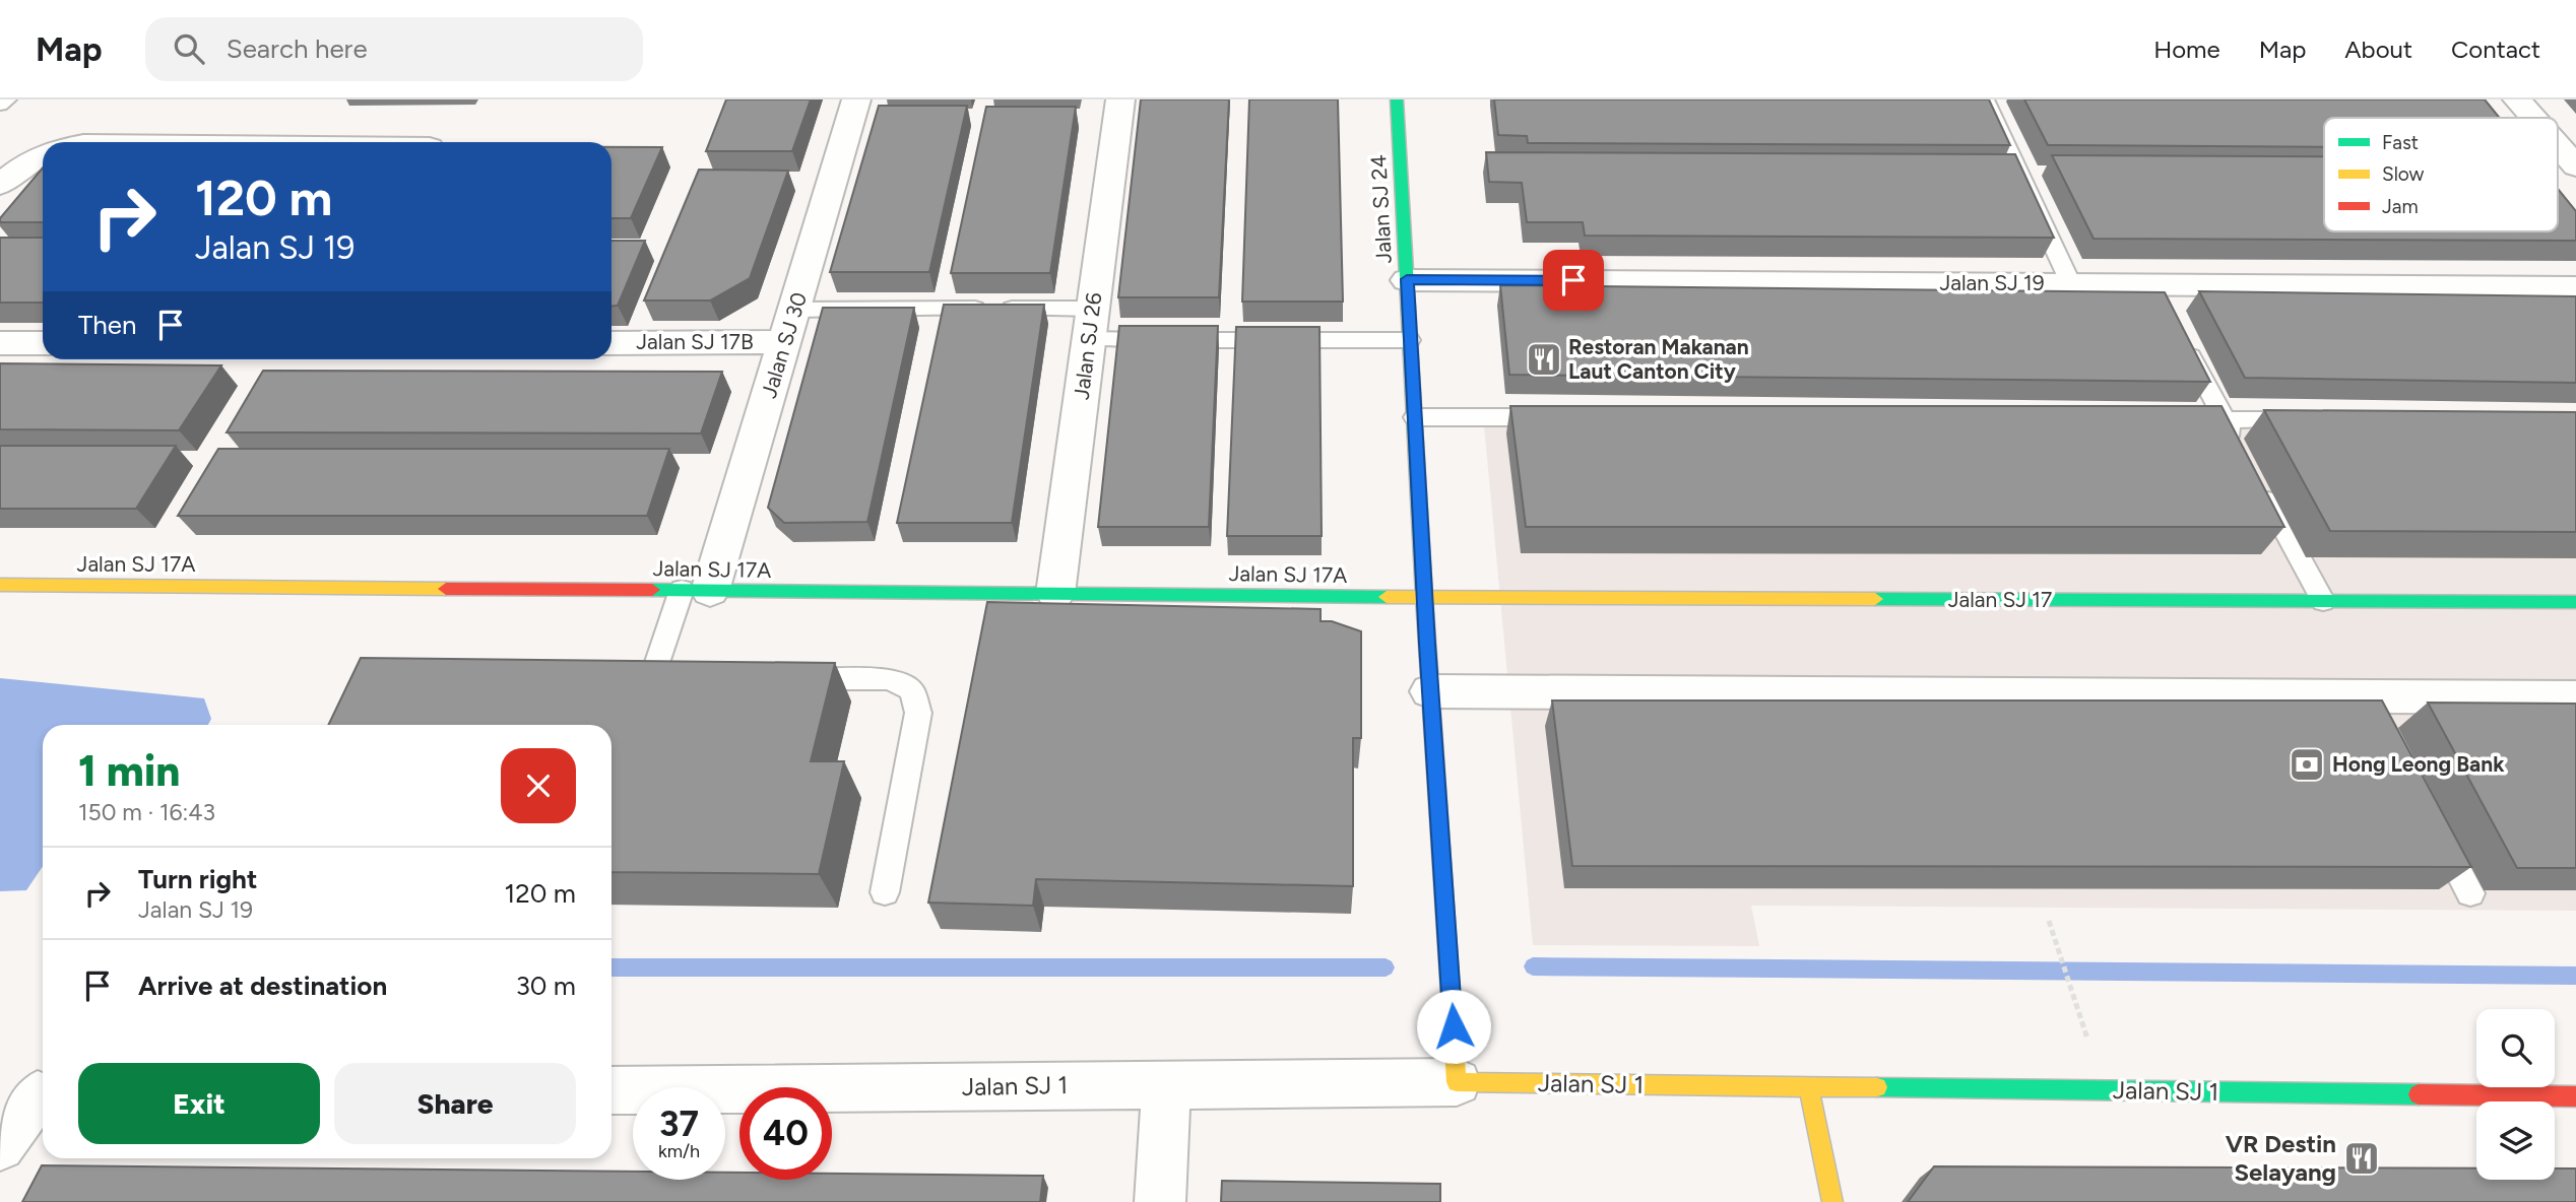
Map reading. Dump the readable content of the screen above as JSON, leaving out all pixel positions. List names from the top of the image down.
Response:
{
  "streets": {
    "street": [
      "Jalan SJ 24",
      "Jalan SJ 19",
      "Jalan SJ 17B",
      "Jalan SJ 30",
      "Jalan SJ 26",
      "Jalan SJ 17A",
      "Jalan SJ 17",
      "Jalan SJ 1"
    ]
  },
  "crossings": [
    ["Jalan SJ 24", "Jalan SJ 19"],
    ["Jalan SJ 24", "Jalan SJ 17A"],
    ["Jalan SJ 24", "Jalan SJ 17"],
    ["Jalan SJ 24", "Jalan SJ 1"],
    ["Jalan SJ 17B", "Jalan SJ 30"],
    ["Jalan SJ 30", "Jalan SJ 17A"],
    ["Jalan SJ 26", "Jalan SJ 17A"],
    ["Jalan SJ 17A", "Jalan SJ 17"]
  ],
  "places": {
    "restaurant": ["Restoran Makanan Laut Canton City", "VR Destin Selayang"],
    "bank": ["Hong Leong Bank"]
  },
  "legend": ["Fast", "Slow", "Jam"],
  "page": {
    "header": "Map",
    "search": "Search here",
    "nav": [
      "Home",
      "Map",
      "About",
      "Contact"
    ],
    "turn": ["120 m", "Jalan SJ 19"],
    "then": "Then",
    "heading": ["1 min", "150 m · 16:43"],
    "list": [
      {
        "name": "Turn right",
        "note": "Jalan SJ 19",
        "value": "120 m"
      },
      {
        "name": "Arrive at destination",
        "value": "30 m"
      }
    ],
    "buttons": ["Exit", "Share"],
    "speed": "37 km/h",
    "limit": "40"
  }
}
